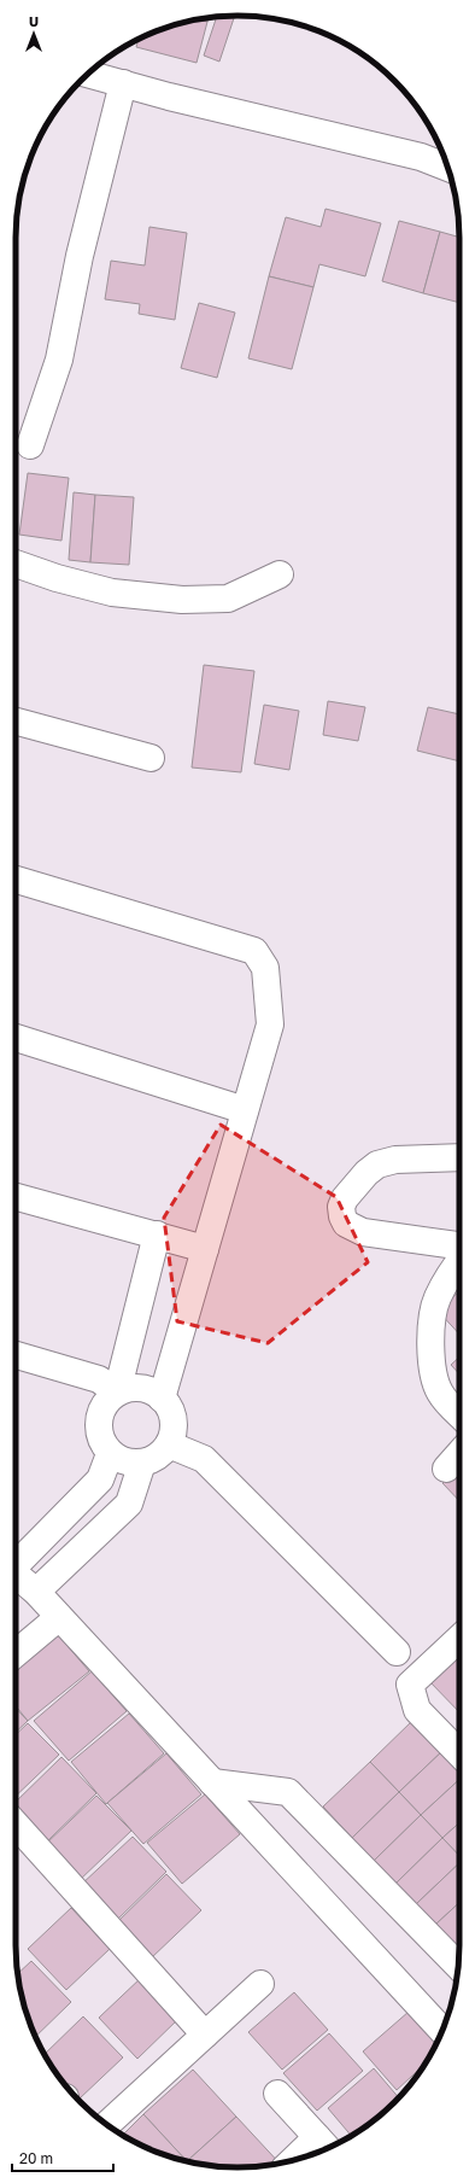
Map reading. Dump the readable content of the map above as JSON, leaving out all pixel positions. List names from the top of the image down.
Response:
{
  "scale_bar": "20 m",
  "north": "top"
}
